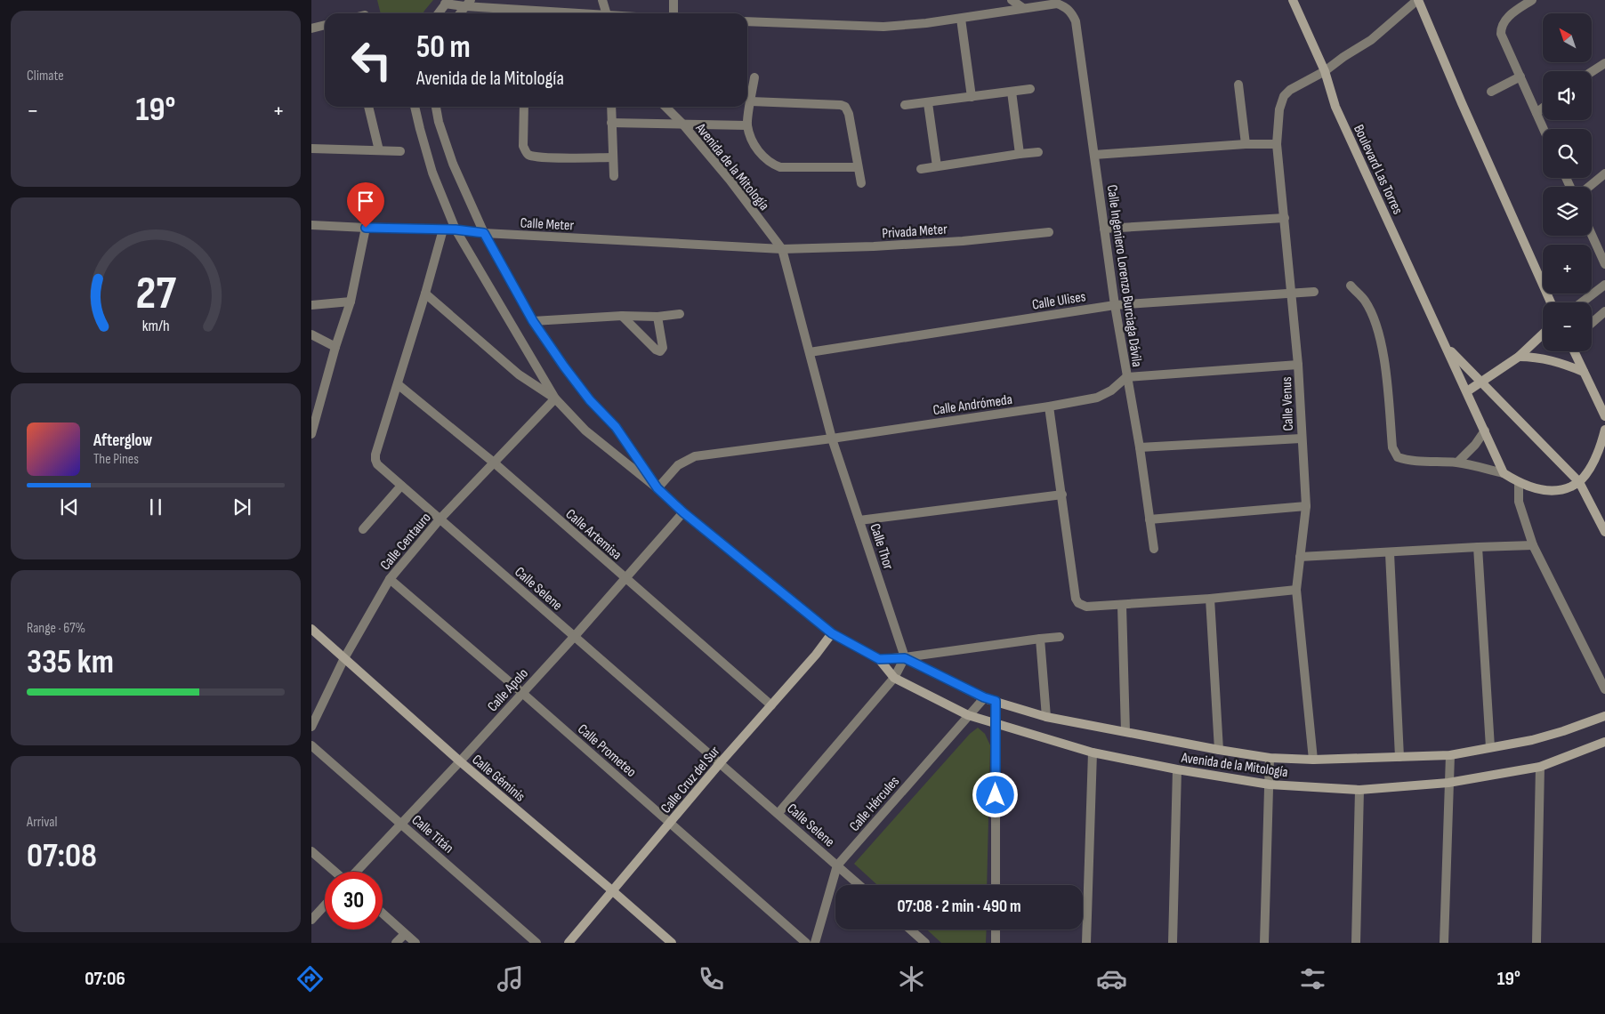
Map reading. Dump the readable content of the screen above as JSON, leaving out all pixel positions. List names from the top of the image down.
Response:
{
  "streets": {
    "street": [
      "Avenida de la Mitología",
      "Boulevard Las Torres",
      "Calle Meter",
      "Privada Meter",
      "Calle Ingeniero Lorenzo Burciaga Dávila",
      "Calle Ulises",
      "Calle Andrómeda",
      "Calle Venus",
      "Calle Artemisa",
      "Calle Centauro",
      "Calle Thor",
      "Calle Selene",
      "Calle Apolo",
      "Calle Prometeo",
      "Calle Géminis",
      "Calle Cruz del Sur",
      "Calle Hércules",
      "Calle Titán"
    ]
  },
  "crossings": [
    ["Avenida de la Mitología", "Calle Meter"],
    ["Avenida de la Mitología", "Privada Meter"],
    ["Avenida de la Mitología", "Calle Andrómeda"],
    ["Avenida de la Mitología", "Calle Venus"],
    ["Avenida de la Mitología", "Calle Centauro"],
    ["Avenida de la Mitología", "Calle Thor"],
    ["Avenida de la Mitología", "Calle Apolo"],
    ["Avenida de la Mitología", "Calle Cruz del Sur"],
    ["Avenida de la Mitología", "Calle Hércules"],
    ["Boulevard Las Torres", "Calle Venus"],
    ["Calle Meter", "Privada Meter"],
    ["Calle Meter", "Calle Thor"],
    ["Calle Meter", "Calle Selene"],
    ["Privada Meter", "Calle Thor"],
    ["Calle Ingeniero Lorenzo Burciaga Dávila", "Calle Ulises"],
    ["Calle Ingeniero Lorenzo Burciaga Dávila", "Calle Andrómeda"],
    ["Calle Ulises", "Calle Venus"],
    ["Calle Ulises", "Calle Thor"],
    ["Calle Andrómeda", "Calle Thor"],
    ["Calle Artemisa", "Calle Centauro"],
    ["Calle Artemisa", "Calle Selene"],
    ["Calle Artemisa", "Calle Apolo"],
    ["Calle Artemisa", "Calle Cruz del Sur"],
    ["Calle Centauro", "Calle Selene"],
    ["Calle Centauro", "Calle Prometeo"],
    ["Calle Centauro", "Calle Géminis"],
    ["Calle Selene", "Calle Apolo"],
    ["Calle Selene", "Calle Cruz del Sur"],
    ["Calle Selene", "Calle Hércules"],
    ["Calle Apolo", "Calle Prometeo"],
    ["Calle Apolo", "Calle Géminis"],
    ["Calle Apolo", "Calle Titán"],
    ["Calle Prometeo", "Calle Cruz del Sur"],
    ["Calle Géminis", "Calle Cruz del Sur"]
  ],
  "north": "top left",
  "page": {
    "tile": [
      "Climate",
      ["Range · 67%", "335 km"],
      ["Arrival", "07:08"]
    ],
    "map_buttons": ["+", "−"],
    "turn": ["50 m", "Avenida de la Mitología"],
    "heat": ["−", "19°", "+"],
    "song": ["Afterglow", "The Pines"],
    "limit": "30",
    "trip": "07:08 · 2 min · 490 m",
    "tabs": ["07:06", "19°"],
    "gauge": ["27", "km/h"]
  }
}
